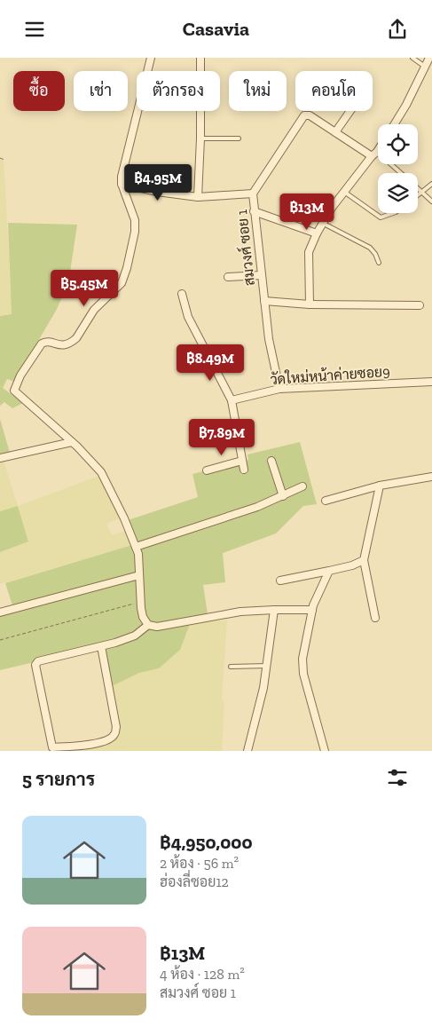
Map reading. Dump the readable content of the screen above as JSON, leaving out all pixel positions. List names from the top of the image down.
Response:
{
  "streets": {
    "street": ["สมวงศ์ ซอย 1", "วัดใหม่หน้าค่ายซอย9"]
  },
  "crossings": [
    ["สมวงศ์ ซอย 1", "วัดใหม่หน้าค่ายซอย9"]
  ],
  "page": {
    "header": "Casavia",
    "chip": [
      "ซื้อ",
      "เช่า",
      "ตัวกรอง",
      "ใหม่",
      "คอนโด"
    ],
    "price": [
      "฿4.95M",
      "฿13M",
      "฿5.45M",
      "฿8.49M",
      "฿7.89M"
    ],
    "heading": "5 รายการ",
    "list": [
      {
        "name": "฿4,950,000",
        "note": "2 ห้อง · 56 m² · ฮ่องลี่ซอย12"
      },
      {
        "name": "฿13M",
        "note": "4 ห้อง · 128 m² · สมวงศ์ ซอย 1"
      }
    ]
  }
}
